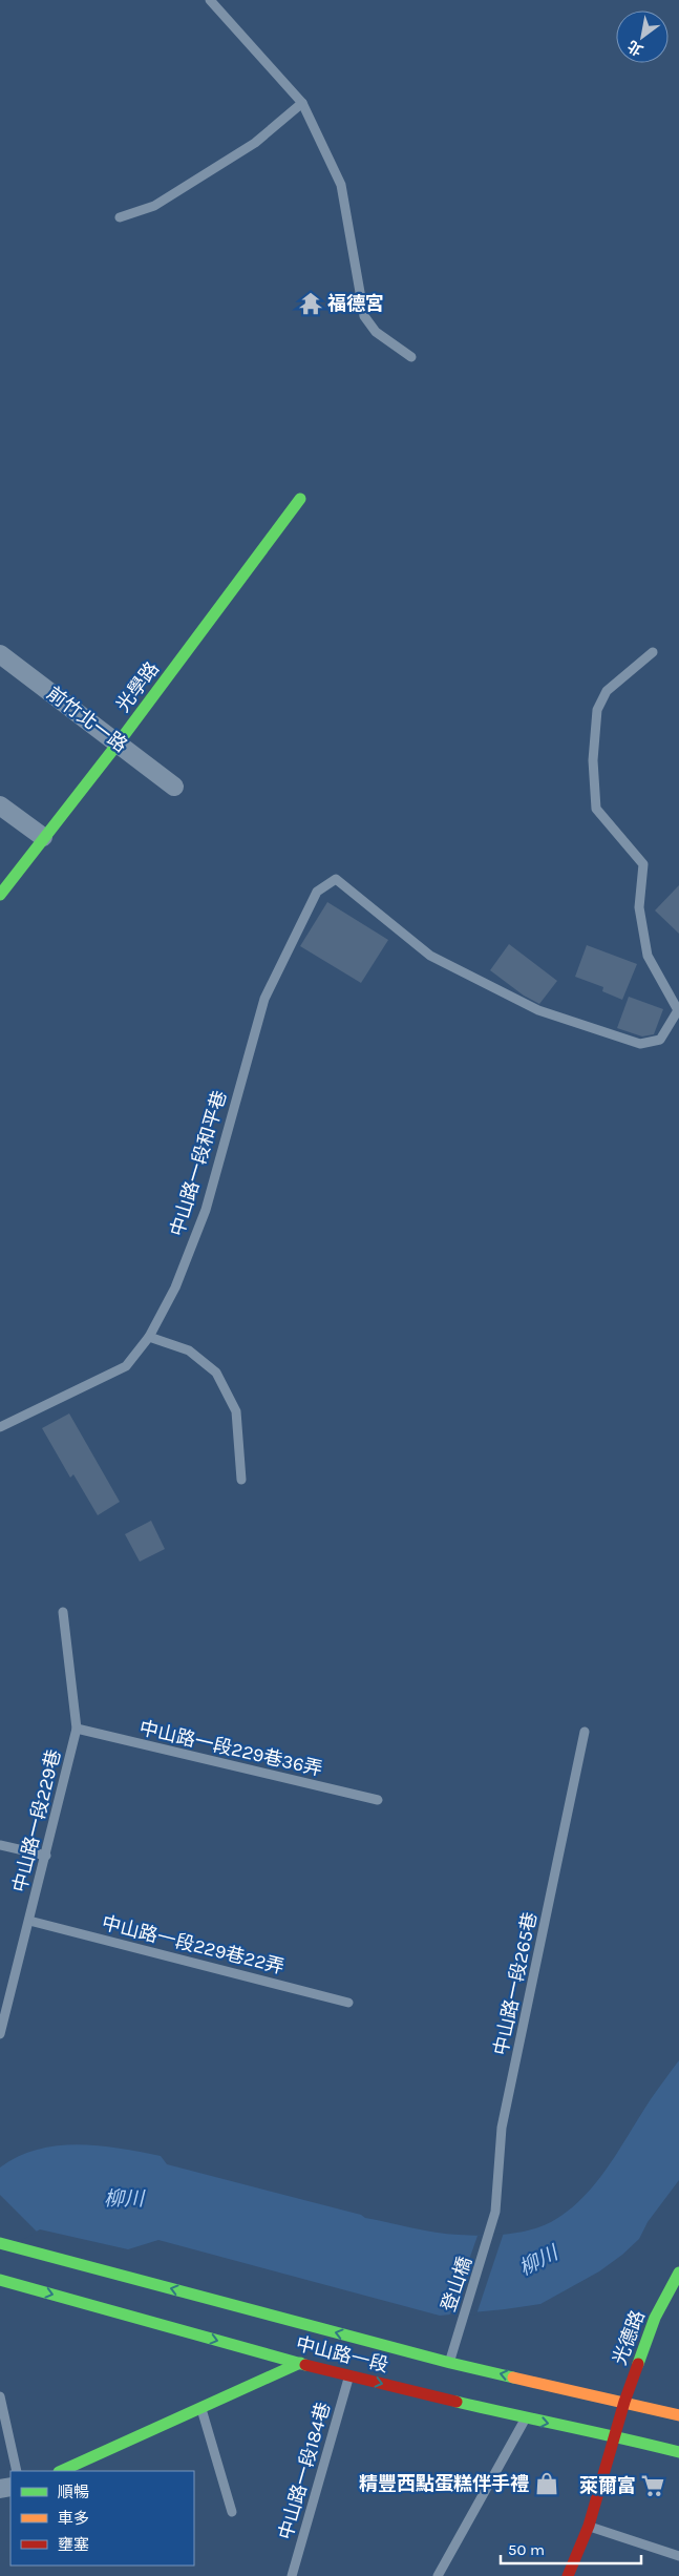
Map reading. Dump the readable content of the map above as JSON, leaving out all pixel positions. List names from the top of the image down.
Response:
{
  "streets": {
    "main road": ["光學路", "光德路", "中山路一段"],
    "street": ["前竹北一路"],
    "lane": [
      "中山路一段和平巷",
      "中山路一段229巷36弄",
      "中山路一段229巷",
      "中山路一段229巷22弄",
      "中山路一段265巷",
      "登山橋",
      "中山路一段184巷"
    ]
  },
  "crossings": [
    ["光學路", "前竹北一路"],
    ["中山路一段229巷36弄", "中山路一段229巷"],
    ["中山路一段229巷", "中山路一段229巷22弄"],
    ["中山路一段265巷", "登山橋"],
    ["登山橋", "中山路一段"],
    ["光德路", "中山路一段"],
    ["中山路一段", "中山路一段184巷"]
  ],
  "water": ["柳川"],
  "places": {
    "temple": ["福德宮"],
    "shop": ["精豐西點蛋糕伴手禮"],
    "supermarket": ["萊爾富"]
  },
  "legend": ["順暢", "車多", "壅塞"],
  "scale_bar": "50 m",
  "north": "bottom left"
}
